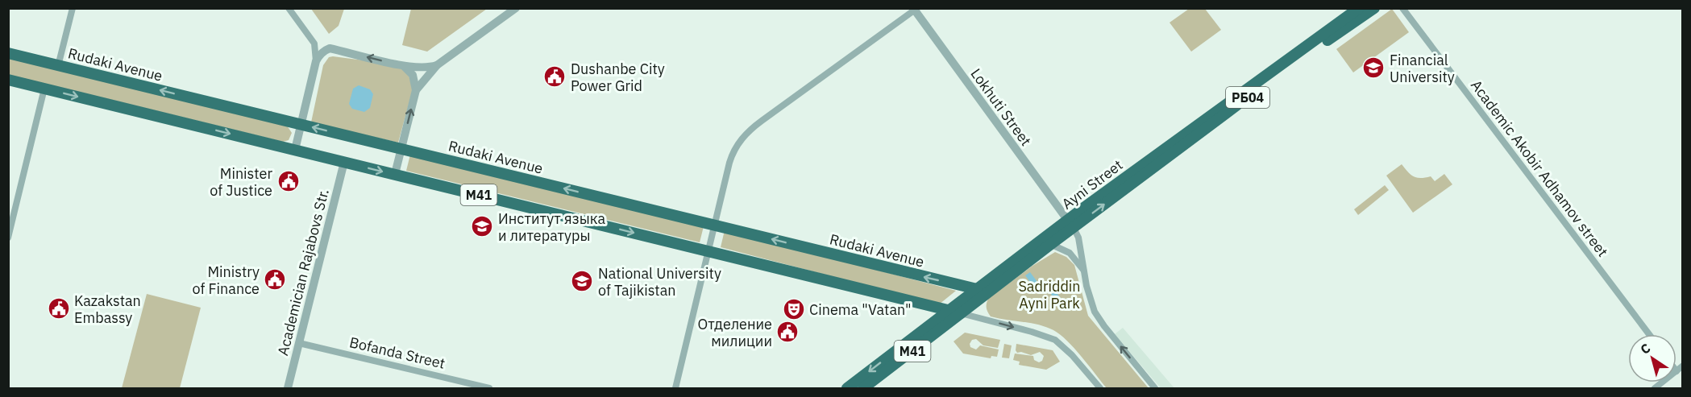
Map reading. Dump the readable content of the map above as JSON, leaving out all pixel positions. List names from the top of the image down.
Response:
{
  "streets": {
    "highway": [
      "Rudaki Avenue",
      "РБ04",
      "Ayni Street",
      "M41"
    ],
    "street": [
      "Lokhuti Street",
      "Academic Akobir Adhamov street",
      "Academician Rajabovs Str.",
      "Bofanda Street"
    ]
  },
  "crossings": [
    ["Rudaki Avenue", "Ayni Street"],
    ["РБ04", "Ayni Street"],
    ["Lokhuti Street", "Ayni Street"],
    ["Ayni Street", "M41"],
    ["M41", "Academician Rajabovs Str."],
    ["Academician Rajabovs Str.", "Bofanda Street"]
  ],
  "parks": ["Sadriddin Ayni Park"],
  "places": {
    "school or university": ["Financial University", "Институт языка и литературы", "National University of Tajikistan"],
    "public building": [
      "Dushanbe City Power Grid",
      "Minister of Justice",
      "Ministry of Finance",
      "Kazakstan Embassy",
      "Отделение милиции"
    ],
    "theatre": ["Cinema \"Vatan\""]
  },
  "north": "top left"
}
